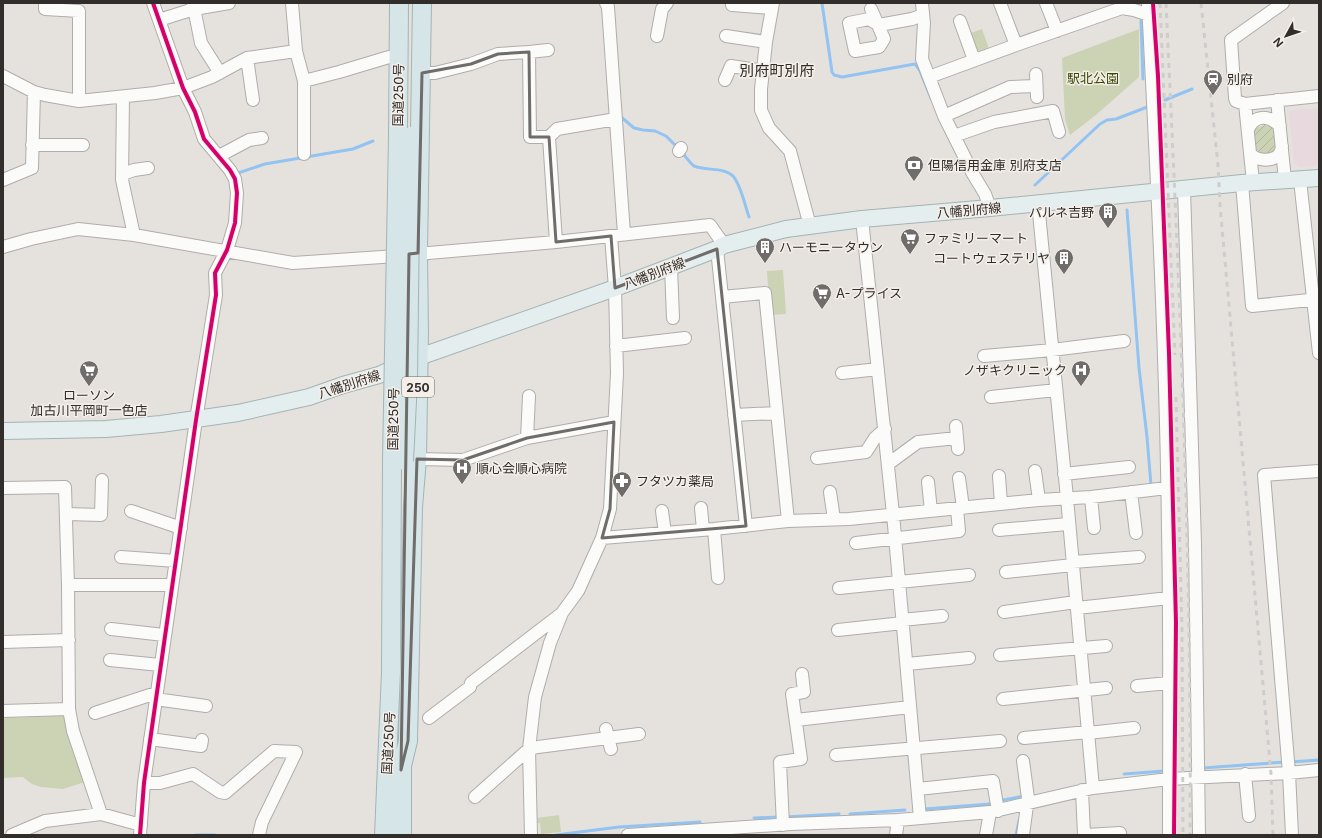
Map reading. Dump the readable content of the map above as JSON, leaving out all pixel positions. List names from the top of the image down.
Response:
{
  "streets": {
    "highway": ["国道250号", "250"],
    "main road": ["八幡別府線"]
  },
  "crossings": [
    ["国道250号", "250"],
    ["八幡別府線", "250"]
  ],
  "districts": ["別府町別府"],
  "parks": ["駅北公園"],
  "places": {
    "station": ["別府"],
    "bank": ["但陽信用金庫 別府支店"],
    "building": ["パルネ吉野", "ハーモニータウン", "コートウェステリヤ"],
    "supermarket": ["ファミリーマート", "A-プライス", "ローソン 加古川平岡町一色店"],
    "hospital": ["ノザキクリニック", "順心会順心病院"],
    "pharmacy": ["フタツカ薬局"]
  },
  "north": "bottom left"
}
